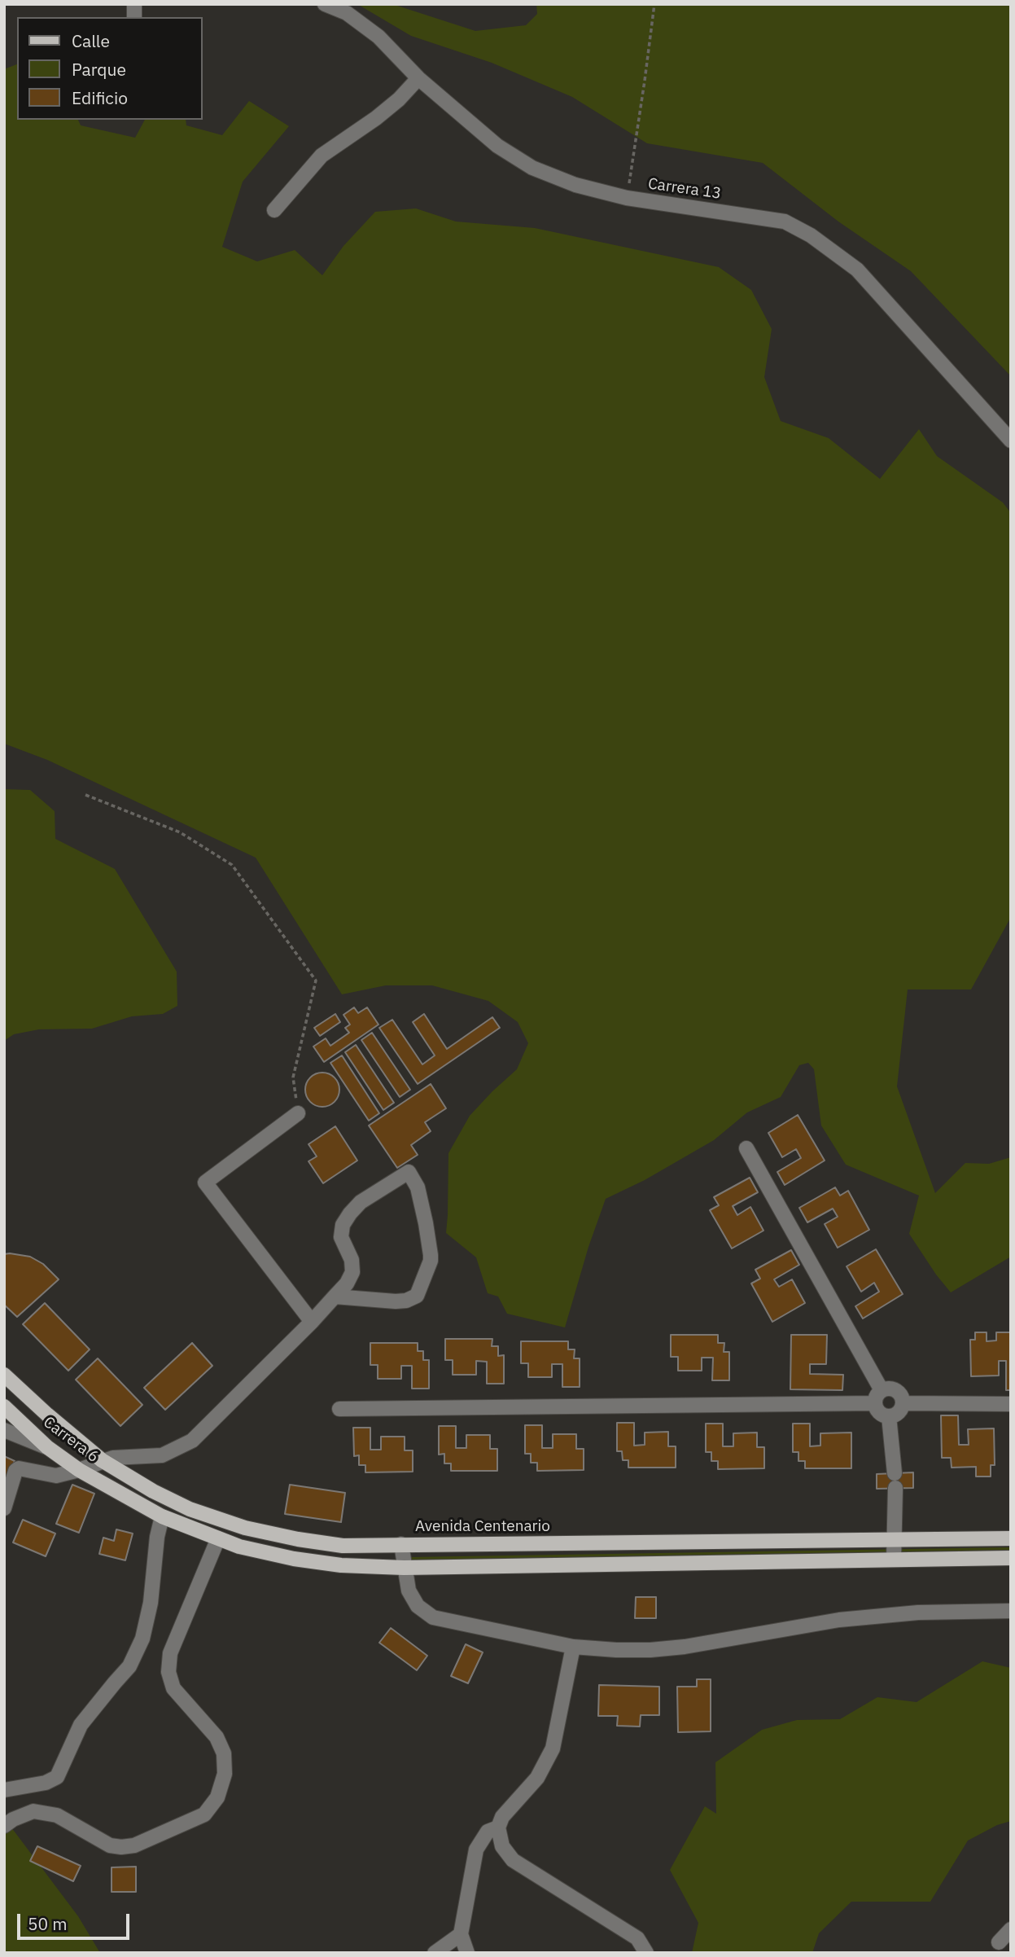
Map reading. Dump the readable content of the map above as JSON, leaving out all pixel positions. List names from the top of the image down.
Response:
{
  "streets": {
    "main road": ["Carrera 6", "Avenida Centenario"],
    "street": ["Carrera 13"]
  },
  "legend": ["Calle", "Parque", "Edificio"],
  "scale_bar": "50 m"
}
